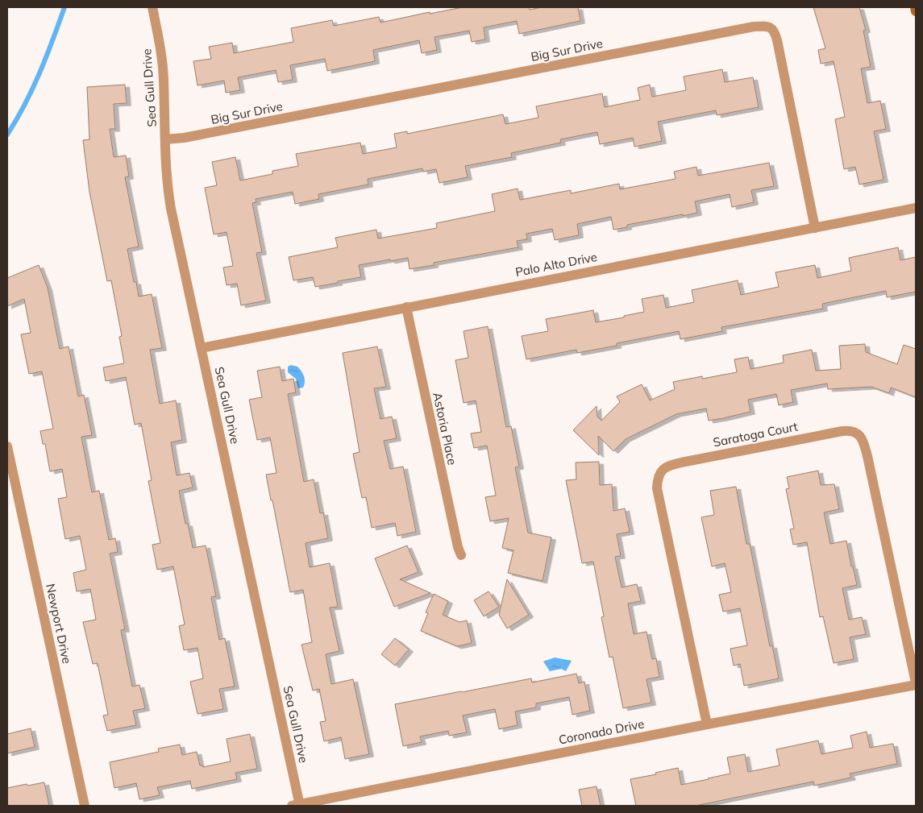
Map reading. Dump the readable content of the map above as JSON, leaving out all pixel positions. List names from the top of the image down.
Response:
{
  "streets": {
    "street": [
      "Big Sur Drive",
      "Sea Gull Drive",
      "Palo Alto Drive",
      "Astoria Place",
      "Saratoga Court",
      "Newport Drive",
      "Coronado Drive"
    ]
  },
  "crossings": [
    ["Big Sur Drive", "Sea Gull Drive"],
    ["Big Sur Drive", "Palo Alto Drive"],
    ["Sea Gull Drive", "Palo Alto Drive"],
    ["Sea Gull Drive", "Coronado Drive"],
    ["Palo Alto Drive", "Astoria Place"],
    ["Saratoga Court", "Coronado Drive"]
  ]
}
